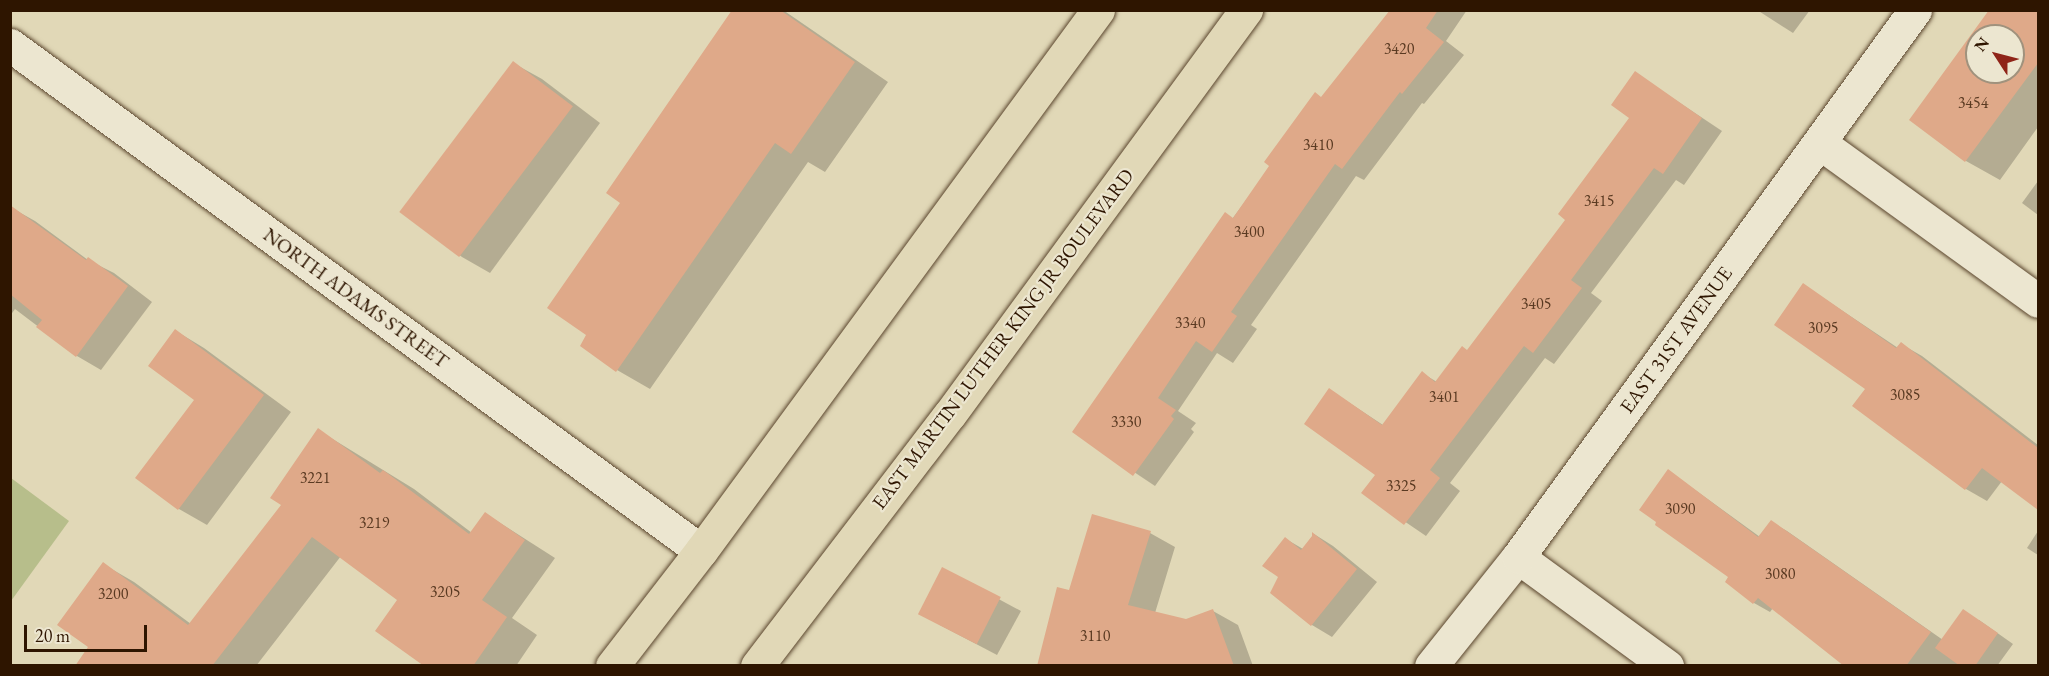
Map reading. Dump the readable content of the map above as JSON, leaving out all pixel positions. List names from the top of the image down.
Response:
{
  "streets": {
    "main road": ["EAST MARTIN LUTHER KING JR BOULEVARD"],
    "street": ["NORTH ADAMS STREET", "EAST 31ST AVENUE"]
  },
  "house_numbers": [
    "3420",
    "3454",
    "3410",
    "3415",
    "3400",
    "3405",
    "3340",
    "3095",
    "3085",
    "3401",
    "3330",
    "3221",
    "3325",
    "3090",
    "3219",
    "3080",
    "3205",
    "3200",
    "3110"
  ],
  "scale_bar": "20 m",
  "north": "top left"
}
